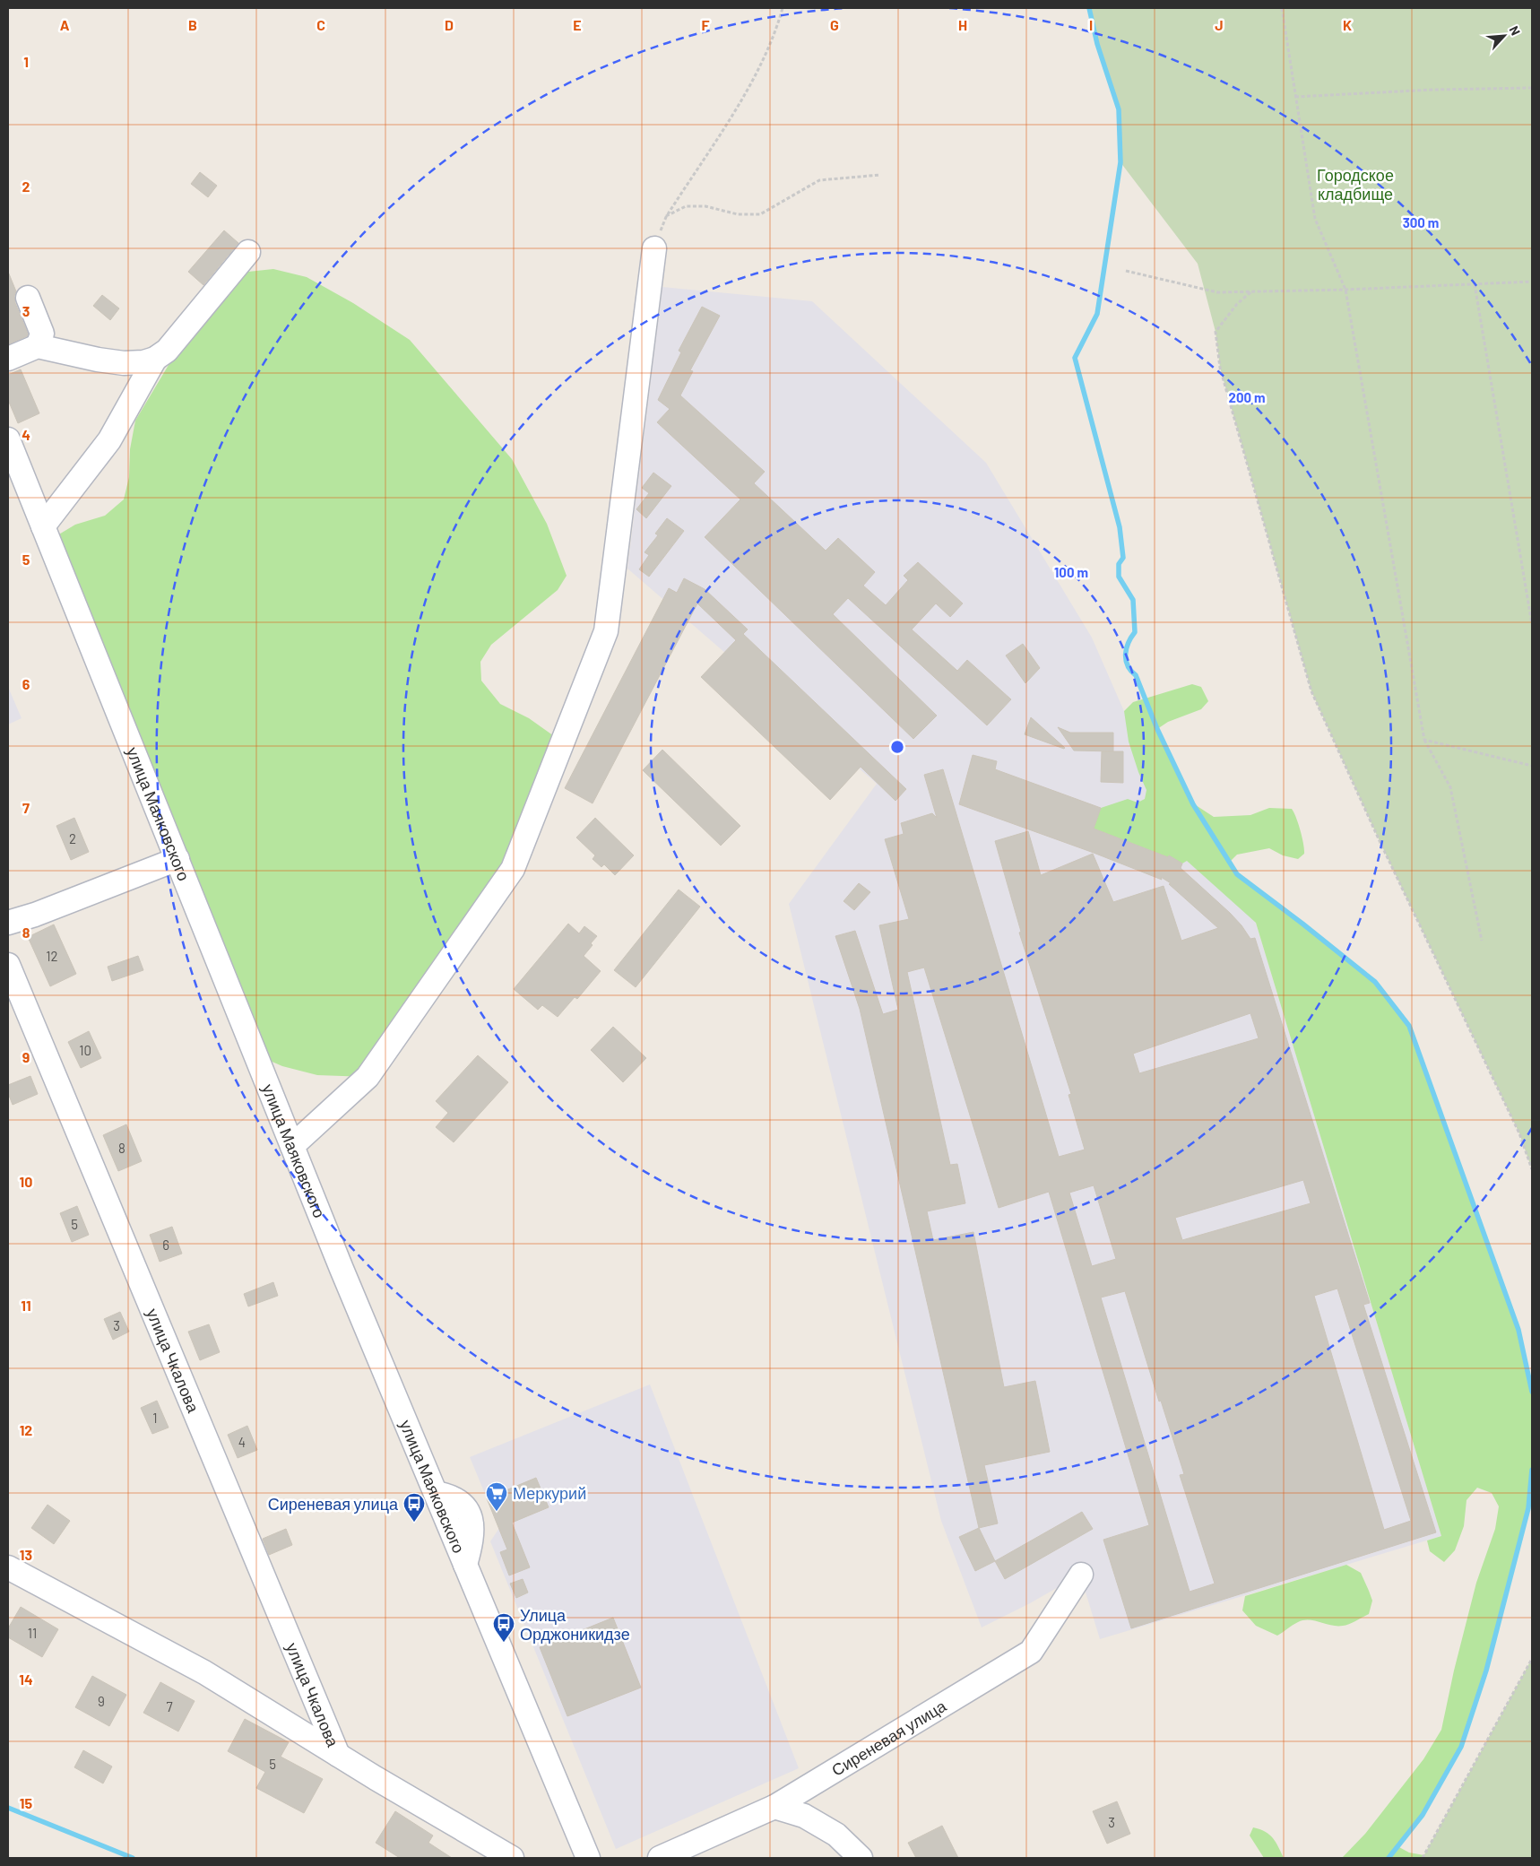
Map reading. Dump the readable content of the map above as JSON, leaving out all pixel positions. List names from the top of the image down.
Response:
{
  "streets": {
    "street": ["улица Маяковского", "улица Чкалова", "Сиреневая улица"]
  },
  "parks": ["Городское кладбище"],
  "places": {
    "supermarket": ["Меркурий"],
    "bus stop": ["Сиреневая улица", "Улица Орджоникидзе"]
  },
  "house_numbers": [
    "2",
    "12",
    "10",
    "8",
    "5",
    "6",
    "3",
    "1",
    "4",
    "11",
    "9",
    "7",
    "5",
    "3"
  ],
  "north": "top right",
  "grid": {
    "columns": [
      "A",
      "B",
      "C",
      "D",
      "E",
      "F",
      "G",
      "H",
      "I",
      "J",
      "K"
    ],
    "rows": [
      "1",
      "2",
      "3",
      "4",
      "5",
      "6",
      "7",
      "8",
      "9",
      "10",
      "11",
      "12",
      "13",
      "14",
      "15"
    ]
  },
  "rings": ["300 m", "200 m", "100 m"]
}
